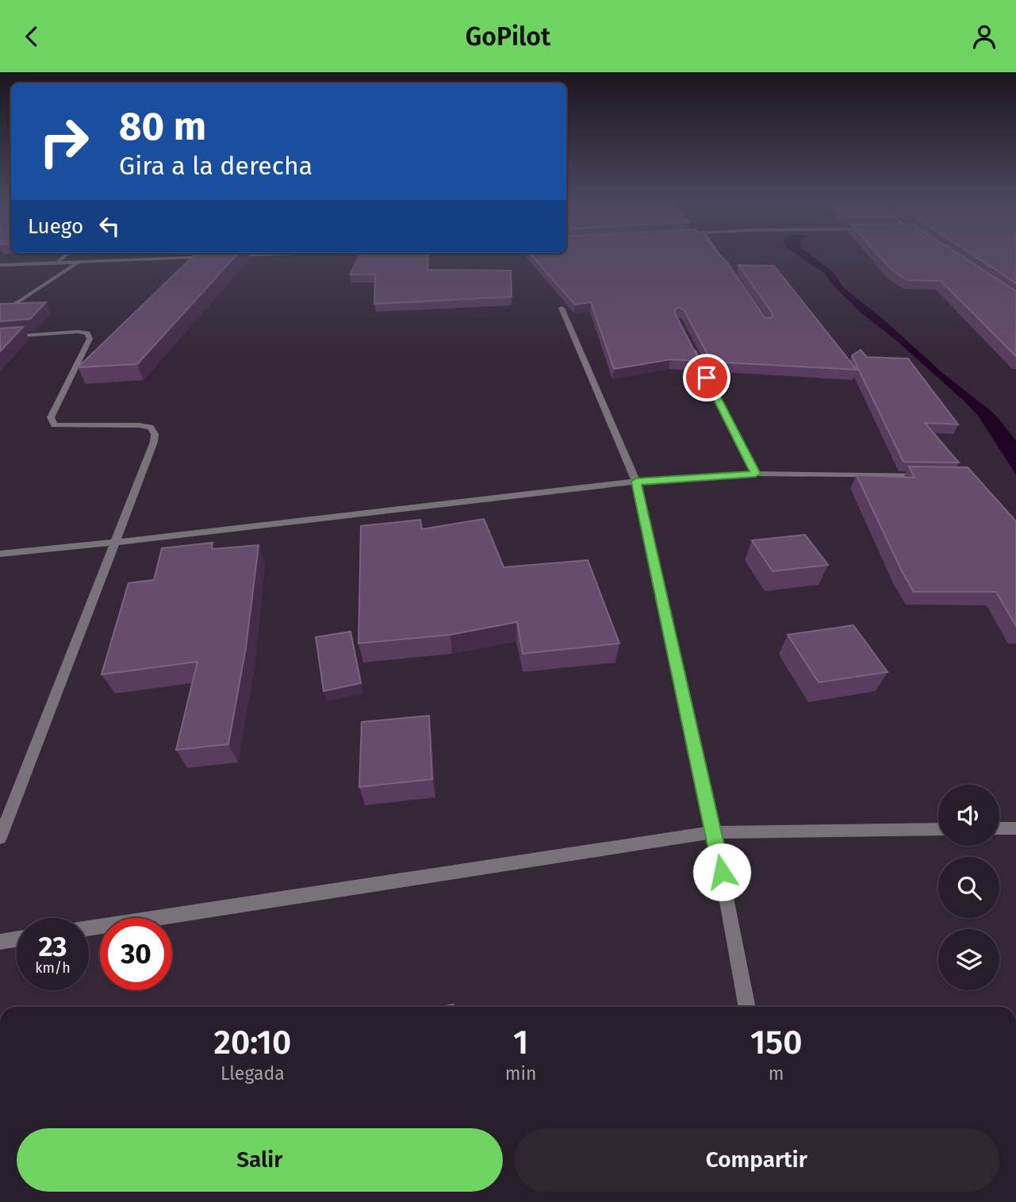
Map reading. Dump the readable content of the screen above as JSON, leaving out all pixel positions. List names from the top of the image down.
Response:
{
  "page": {
    "header": "GoPilot",
    "turn": ["80 m", "Gira a la derecha"],
    "then": "Luego",
    "speed": "23 km/h",
    "limit": "30",
    "eta": [
      "20:10",
      "Llegada",
      "1",
      "min",
      "150",
      "m"
    ],
    "buttons": ["Salir", "Compartir"]
  }
}
